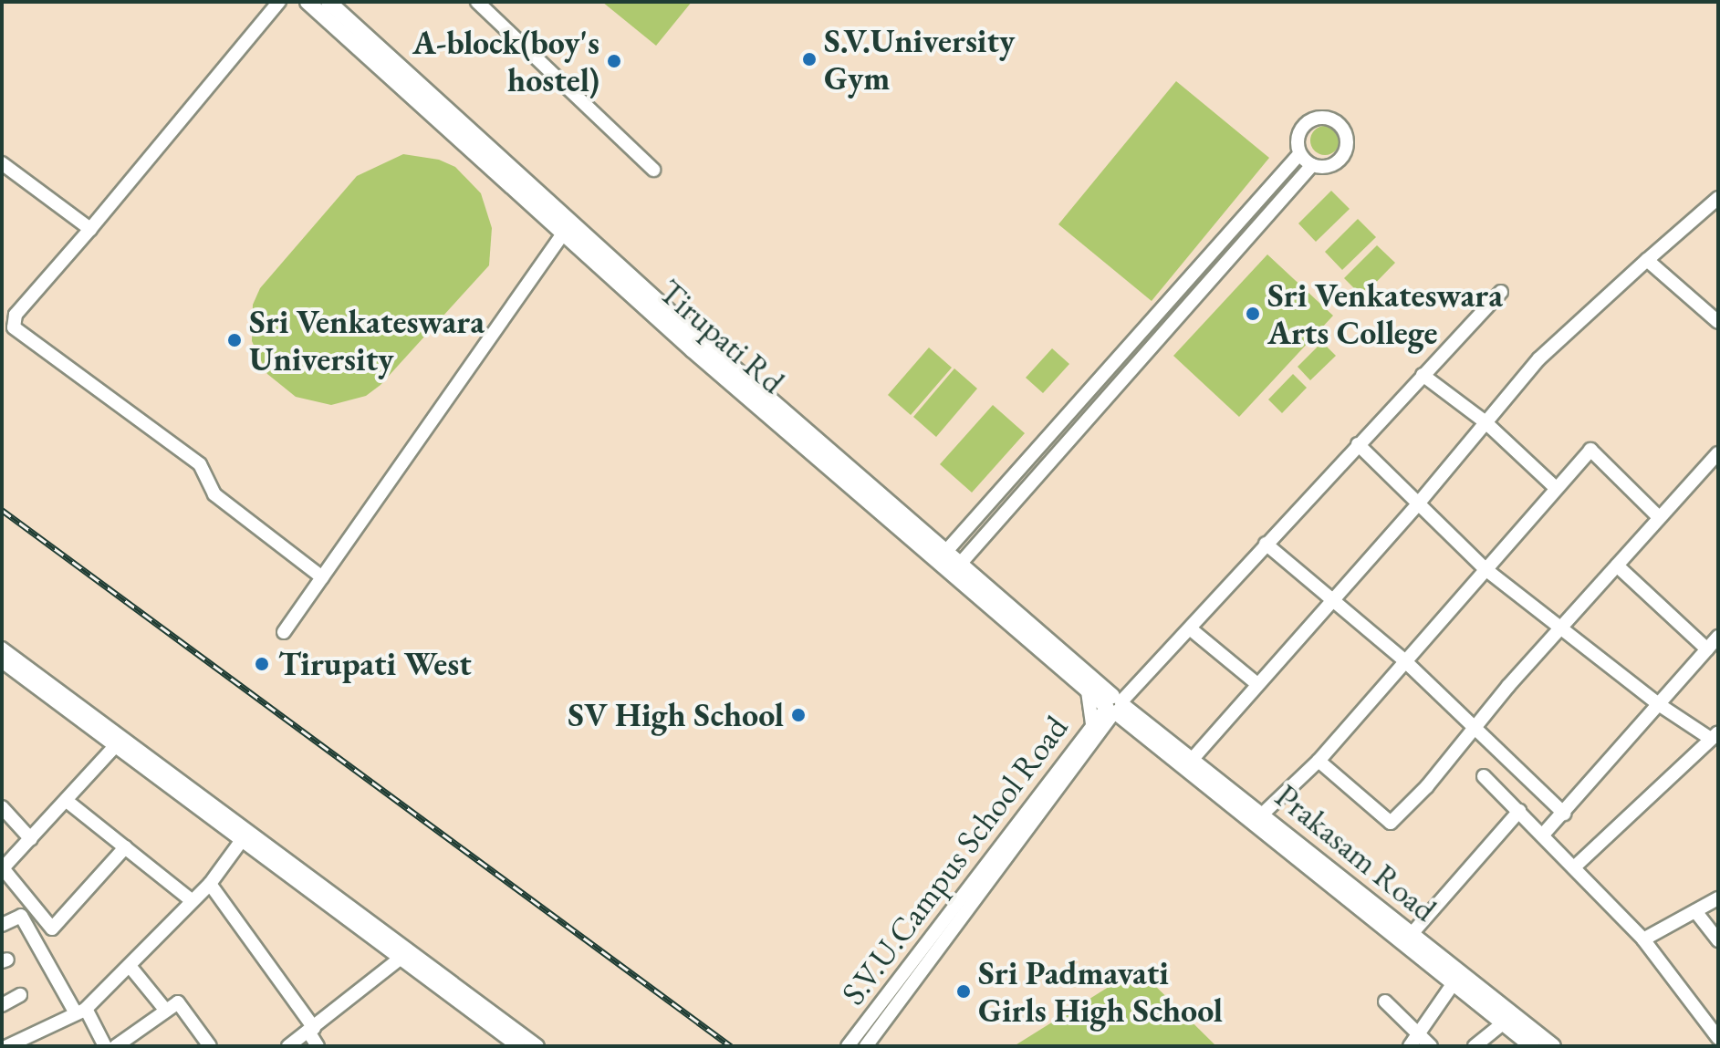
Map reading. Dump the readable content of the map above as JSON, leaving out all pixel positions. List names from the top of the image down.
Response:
{
  "streets": {
    "main road": ["Tirupati Rd", "Prakasam Road"],
    "street": ["S.V.U.Campus School Road"]
  },
  "crossings": [
    ["Tirupati Rd", "Prakasam Road"],
    ["Tirupati Rd", "S.V.U.Campus School Road"],
    ["Prakasam Road", "S.V.U.Campus School Road"]
  ],
  "places": [
    "S.V.University Gym",
    "A-block(boy's hostel)",
    "Sri Venkateswara Arts College",
    "Sri Venkateswara University",
    "Tirupati West",
    "SV High School",
    "Sri Padmavati Girls High School"
  ]
}
